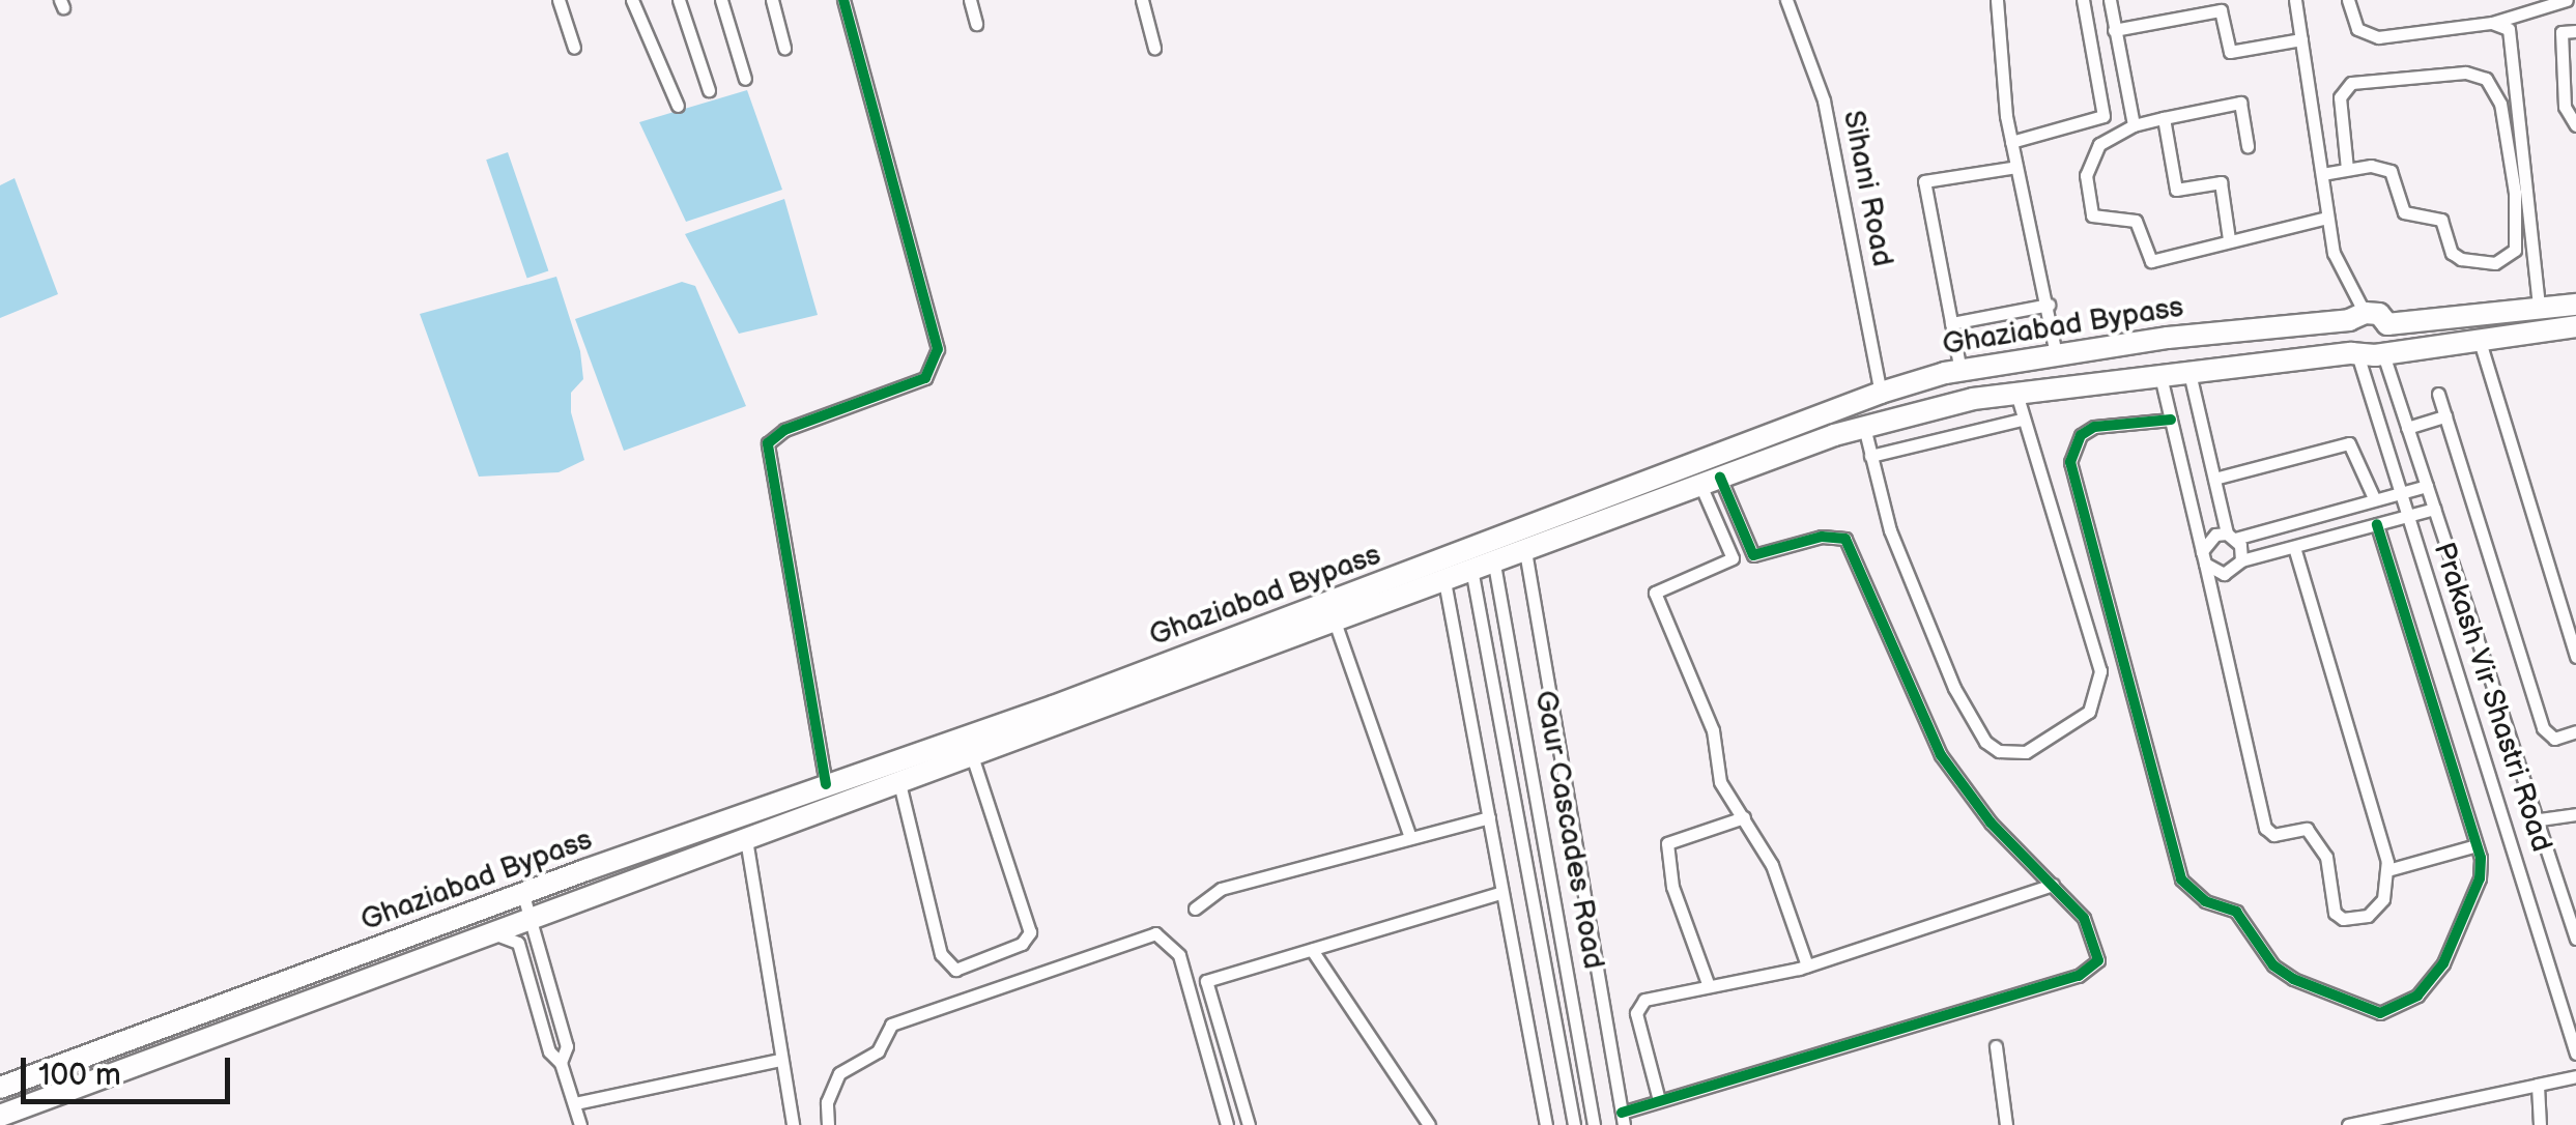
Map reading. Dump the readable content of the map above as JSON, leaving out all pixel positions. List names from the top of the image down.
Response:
{
  "streets": {
    "highway": ["Ghaziabad Bypass"],
    "street": ["Sihani Road", "Prakash Vir Shastri Road", "Gaur Cascades Road"]
  },
  "crossings": [
    ["Sihani Road", "Ghaziabad Bypass"],
    ["Ghaziabad Bypass", "Prakash Vir Shastri Road"],
    ["Ghaziabad Bypass", "Gaur Cascades Road"]
  ],
  "scale_bar": "100 m"
}
